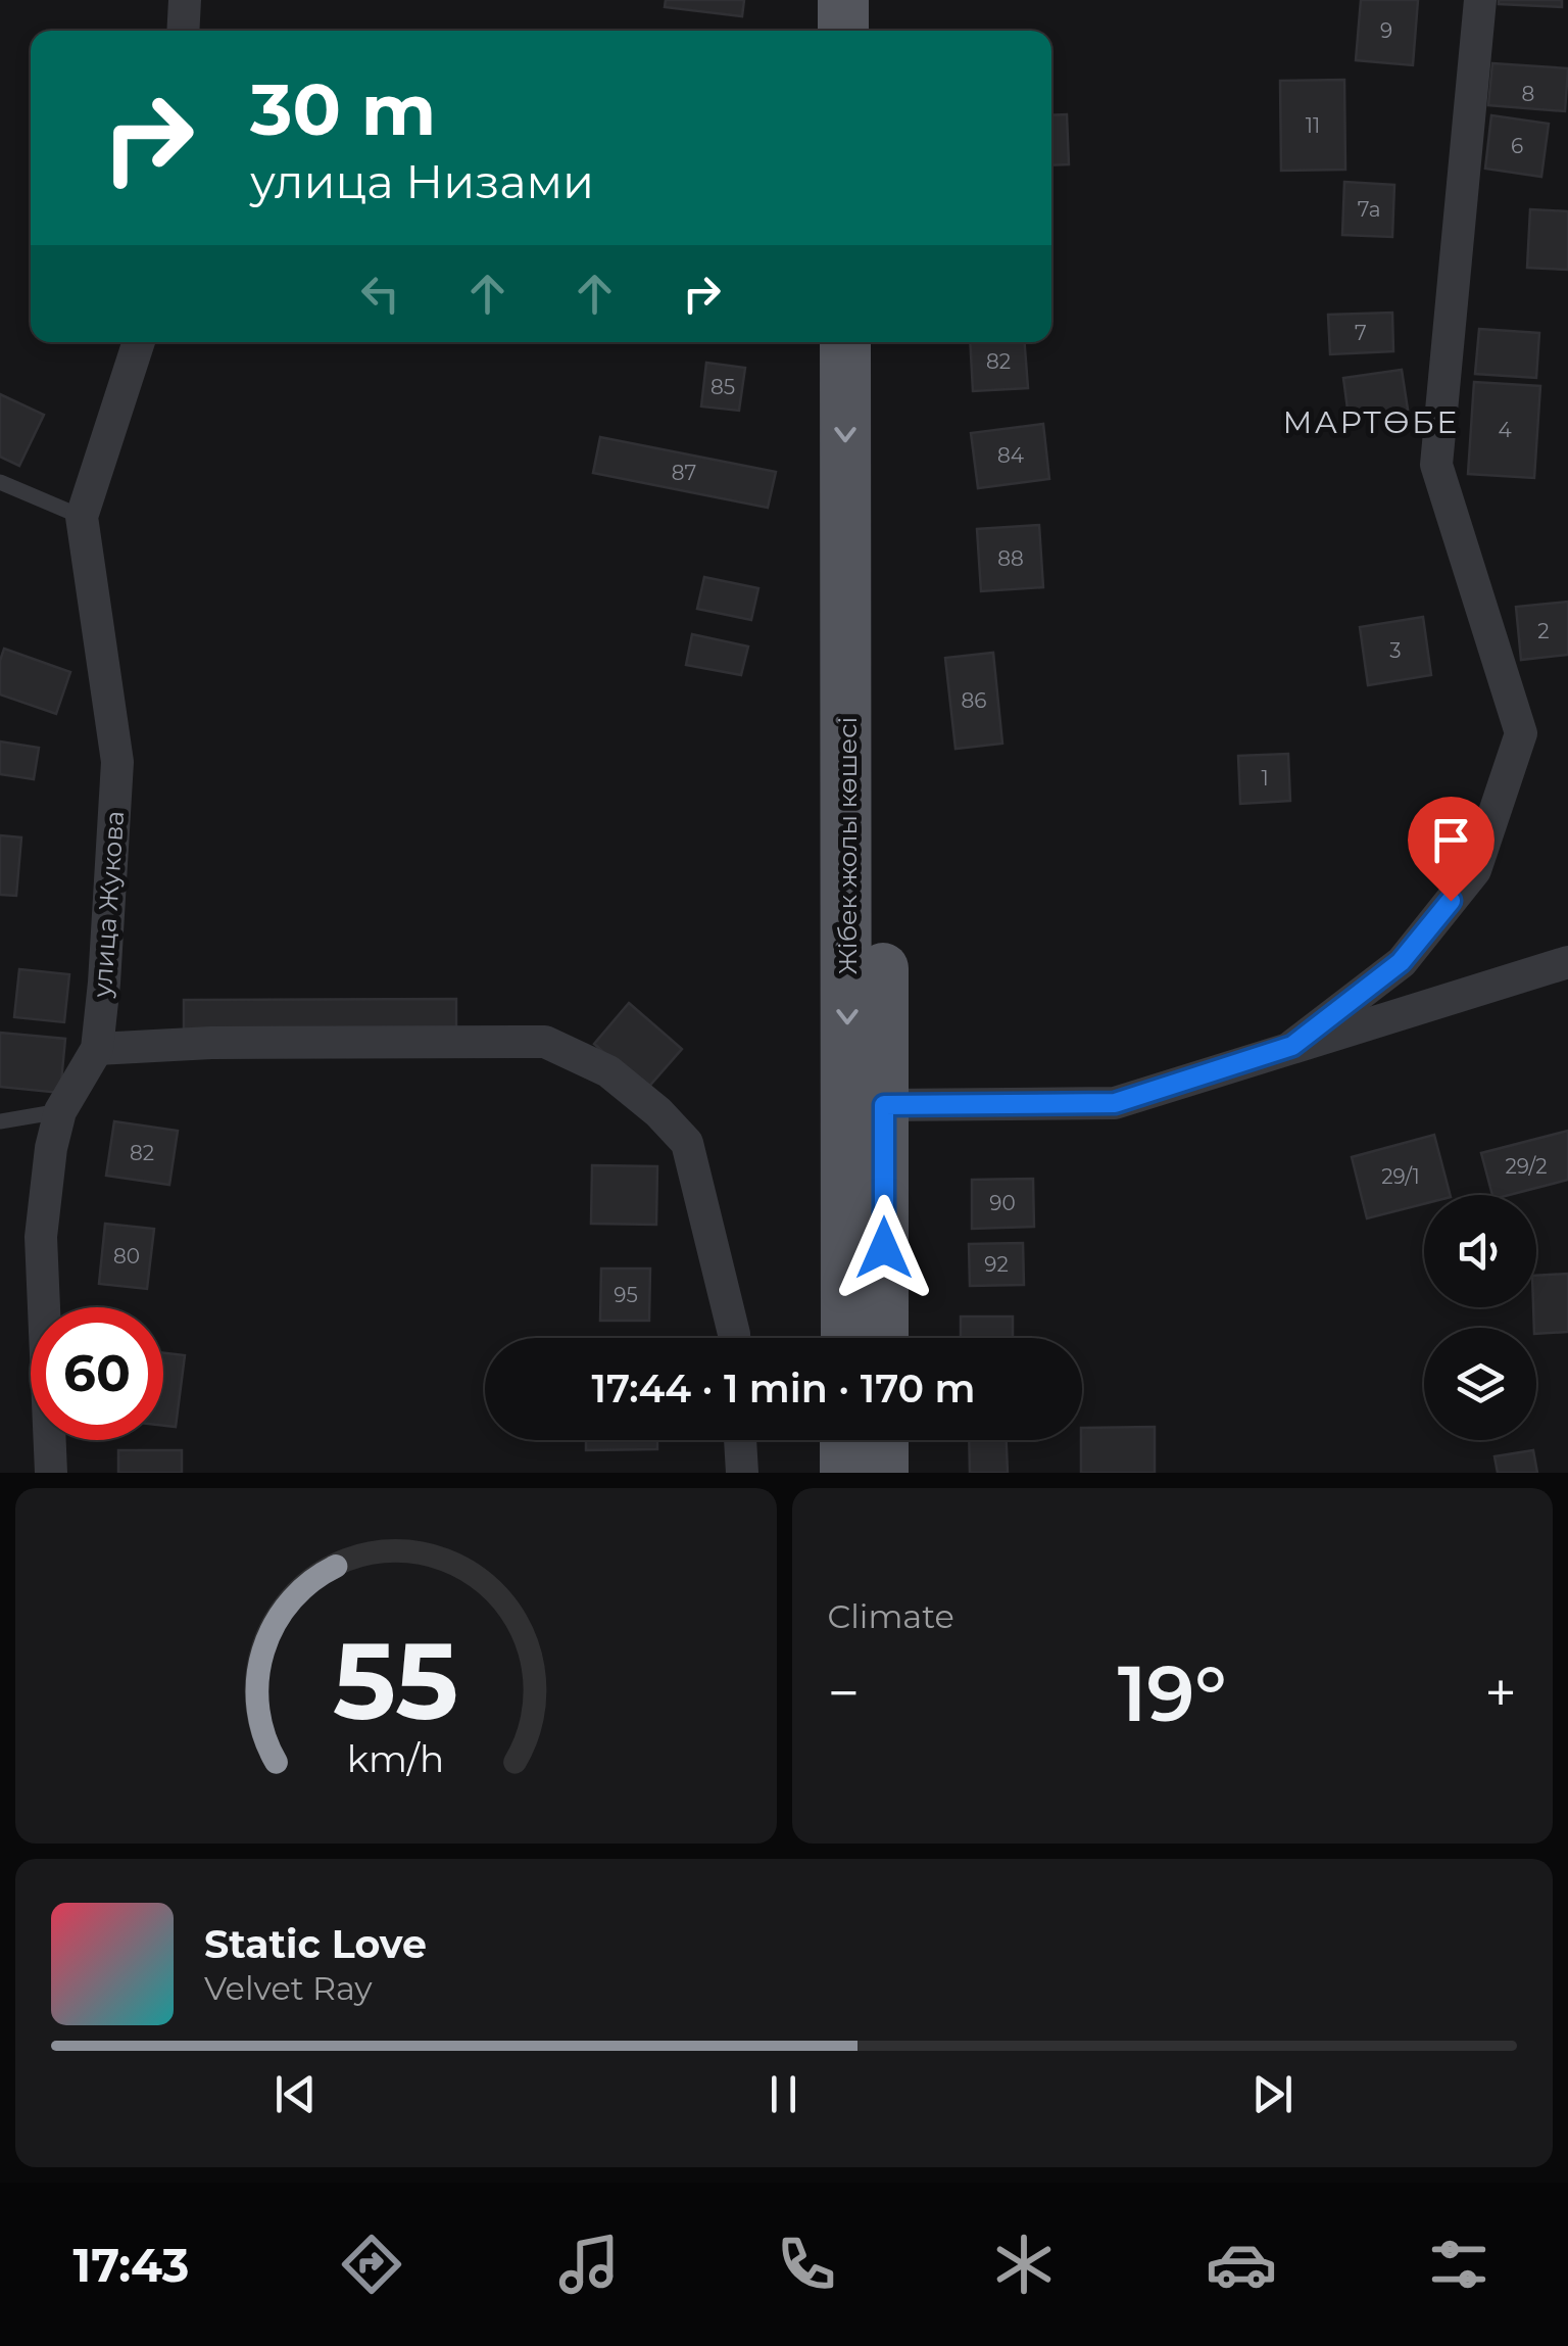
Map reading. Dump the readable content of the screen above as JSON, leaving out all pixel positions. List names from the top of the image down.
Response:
{
  "streets": {
    "main road": ["Жібек жолы көшесі"],
    "street": ["улица Жукова"]
  },
  "districts": ["МАРТӨБЕ"],
  "house_numbers": [
    "9",
    "8",
    "11",
    "6",
    "7а",
    "7",
    "82",
    "85",
    "4",
    "84",
    "87",
    "88",
    "2",
    "3",
    "86",
    "1",
    "82",
    "29/2",
    "29/1",
    "90",
    "80",
    "92",
    "95"
  ],
  "page": {
    "turn": ["30 m", "улица Низами"],
    "limit": "60",
    "trip": "17:44 · 1 min · 170 m",
    "tile": "Climate",
    "heat": ["−", "19°", "+"],
    "song": ["Static Love", "Velvet Ray"],
    "tabs": "17:43",
    "gauge": ["55", "km/h"]
  }
}
